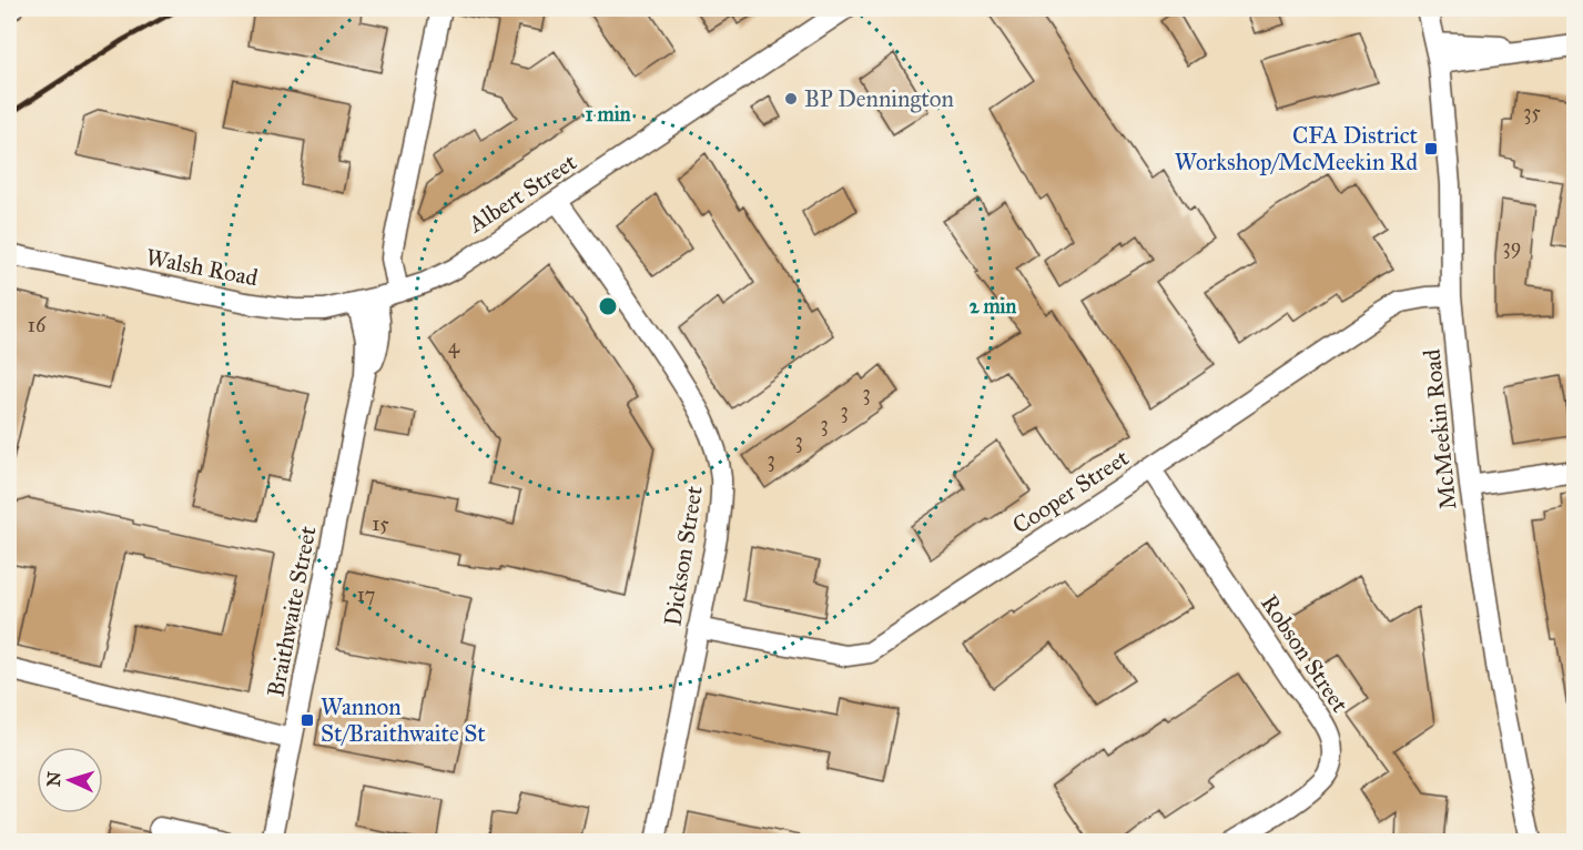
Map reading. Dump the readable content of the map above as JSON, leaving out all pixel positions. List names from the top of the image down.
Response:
{
  "streets": {
    "street": [
      "Albert Street",
      "Walsh Road",
      "McMeekin Road",
      "Cooper Street",
      "Dickson Street",
      "Braithwaite Street",
      "Robson Street"
    ]
  },
  "crossings": [
    ["Albert Street", "Walsh Road"],
    ["Albert Street", "Dickson Street"],
    ["Albert Street", "Braithwaite Street"],
    ["Walsh Road", "Braithwaite Street"],
    ["McMeekin Road", "Cooper Street"],
    ["Cooper Street", "Dickson Street"],
    ["Cooper Street", "Robson Street"]
  ],
  "places": {
    "other": ["BP Dennington"],
    "transit": ["CFA District Workshop/McMeekin Rd", "Wannon St/Braithwaite St"]
  },
  "house_numbers": [
    "35",
    "39",
    "16",
    "4",
    "3",
    "3",
    "3",
    "3",
    "3",
    "15",
    "17"
  ],
  "north": "left",
  "rings": ["1 min", "2 min"]
}
